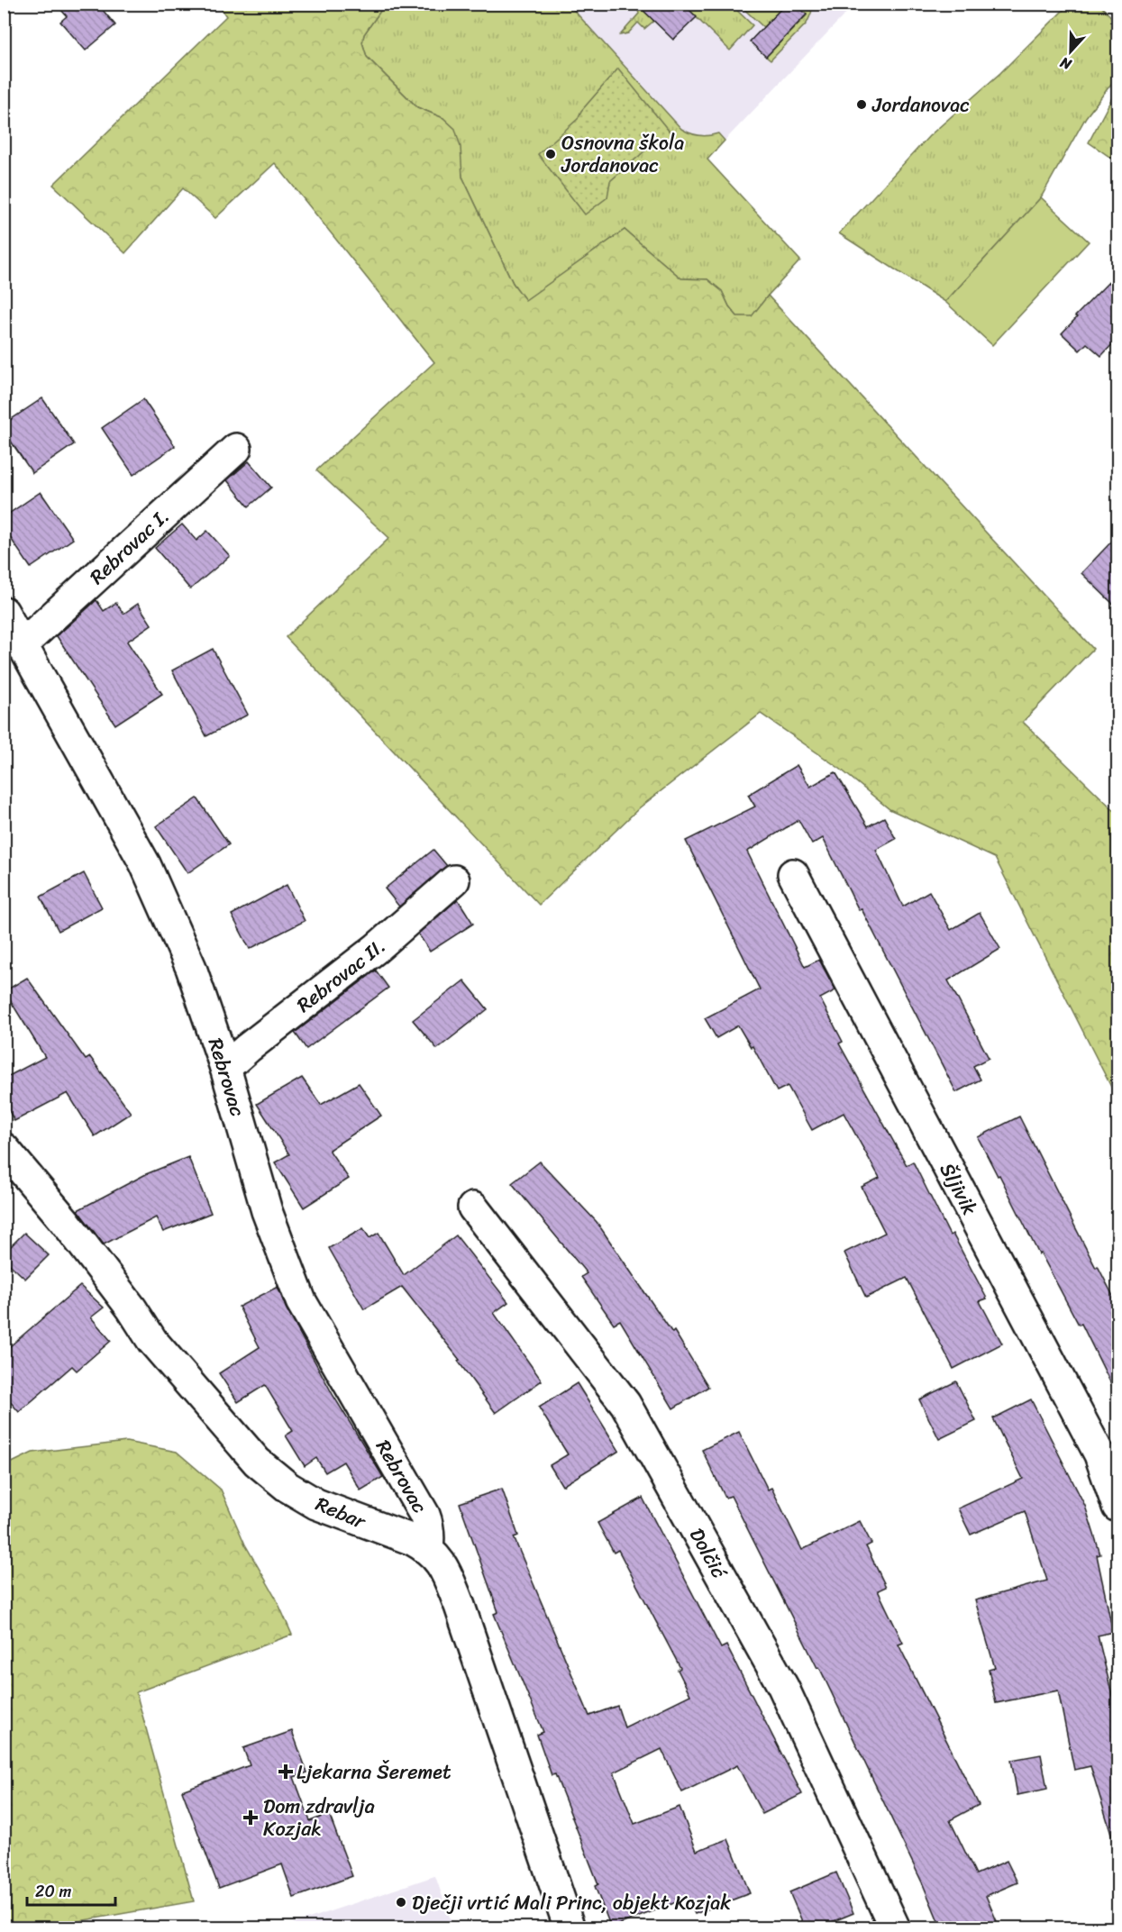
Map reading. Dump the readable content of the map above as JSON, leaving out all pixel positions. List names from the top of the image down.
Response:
{
  "streets": {
    "street": [
      "Rebrovac I.",
      "Rebrovac II.",
      "Rebrovac",
      "Šljivik",
      "Rebar",
      "Dolčić"
    ]
  },
  "crossings": [
    ["Rebrovac I.", "Rebrovac"],
    ["Rebrovac II.", "Rebrovac"],
    ["Rebrovac", "Rebar"]
  ],
  "places": {
    "other": ["Jordanovac", "Osnovna škola Jordanovac", "Dječji vrtić Mali Princ, objekt Kozjak"],
    "health": ["Ljekarna Šeremet", "Dom zdravlja Kozjak"]
  },
  "scale_bar": "20 m",
  "north": "bottom"
}
